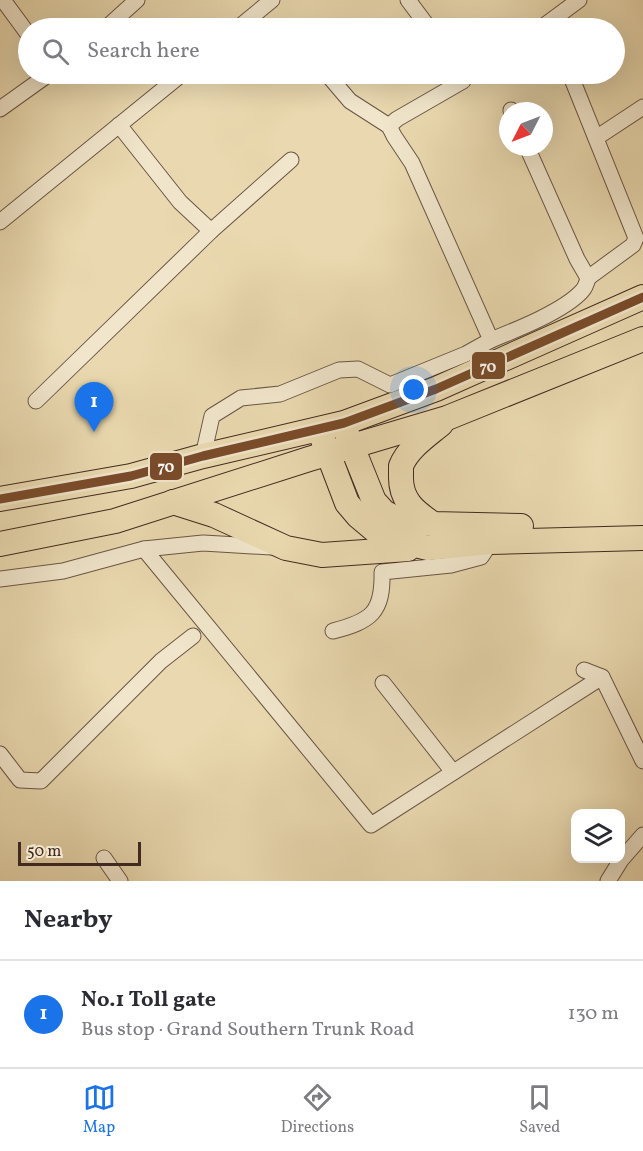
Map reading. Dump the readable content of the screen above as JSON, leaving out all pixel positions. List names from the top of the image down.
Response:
{
  "lines": ["transit line 70"],
  "scale_bar": "50 m",
  "north": "bottom left",
  "page": {
    "search": "Search here",
    "pins": "1",
    "scale": "50 m",
    "heading": "Nearby",
    "list": [
      {
        "mark": "1",
        "name": "No.1 Toll gate",
        "note": "Bus stop · Grand Southern Trunk Road",
        "value": "130 m"
      }
    ],
    "nav": ["Map", "Directions", "Saved"]
  }
}
